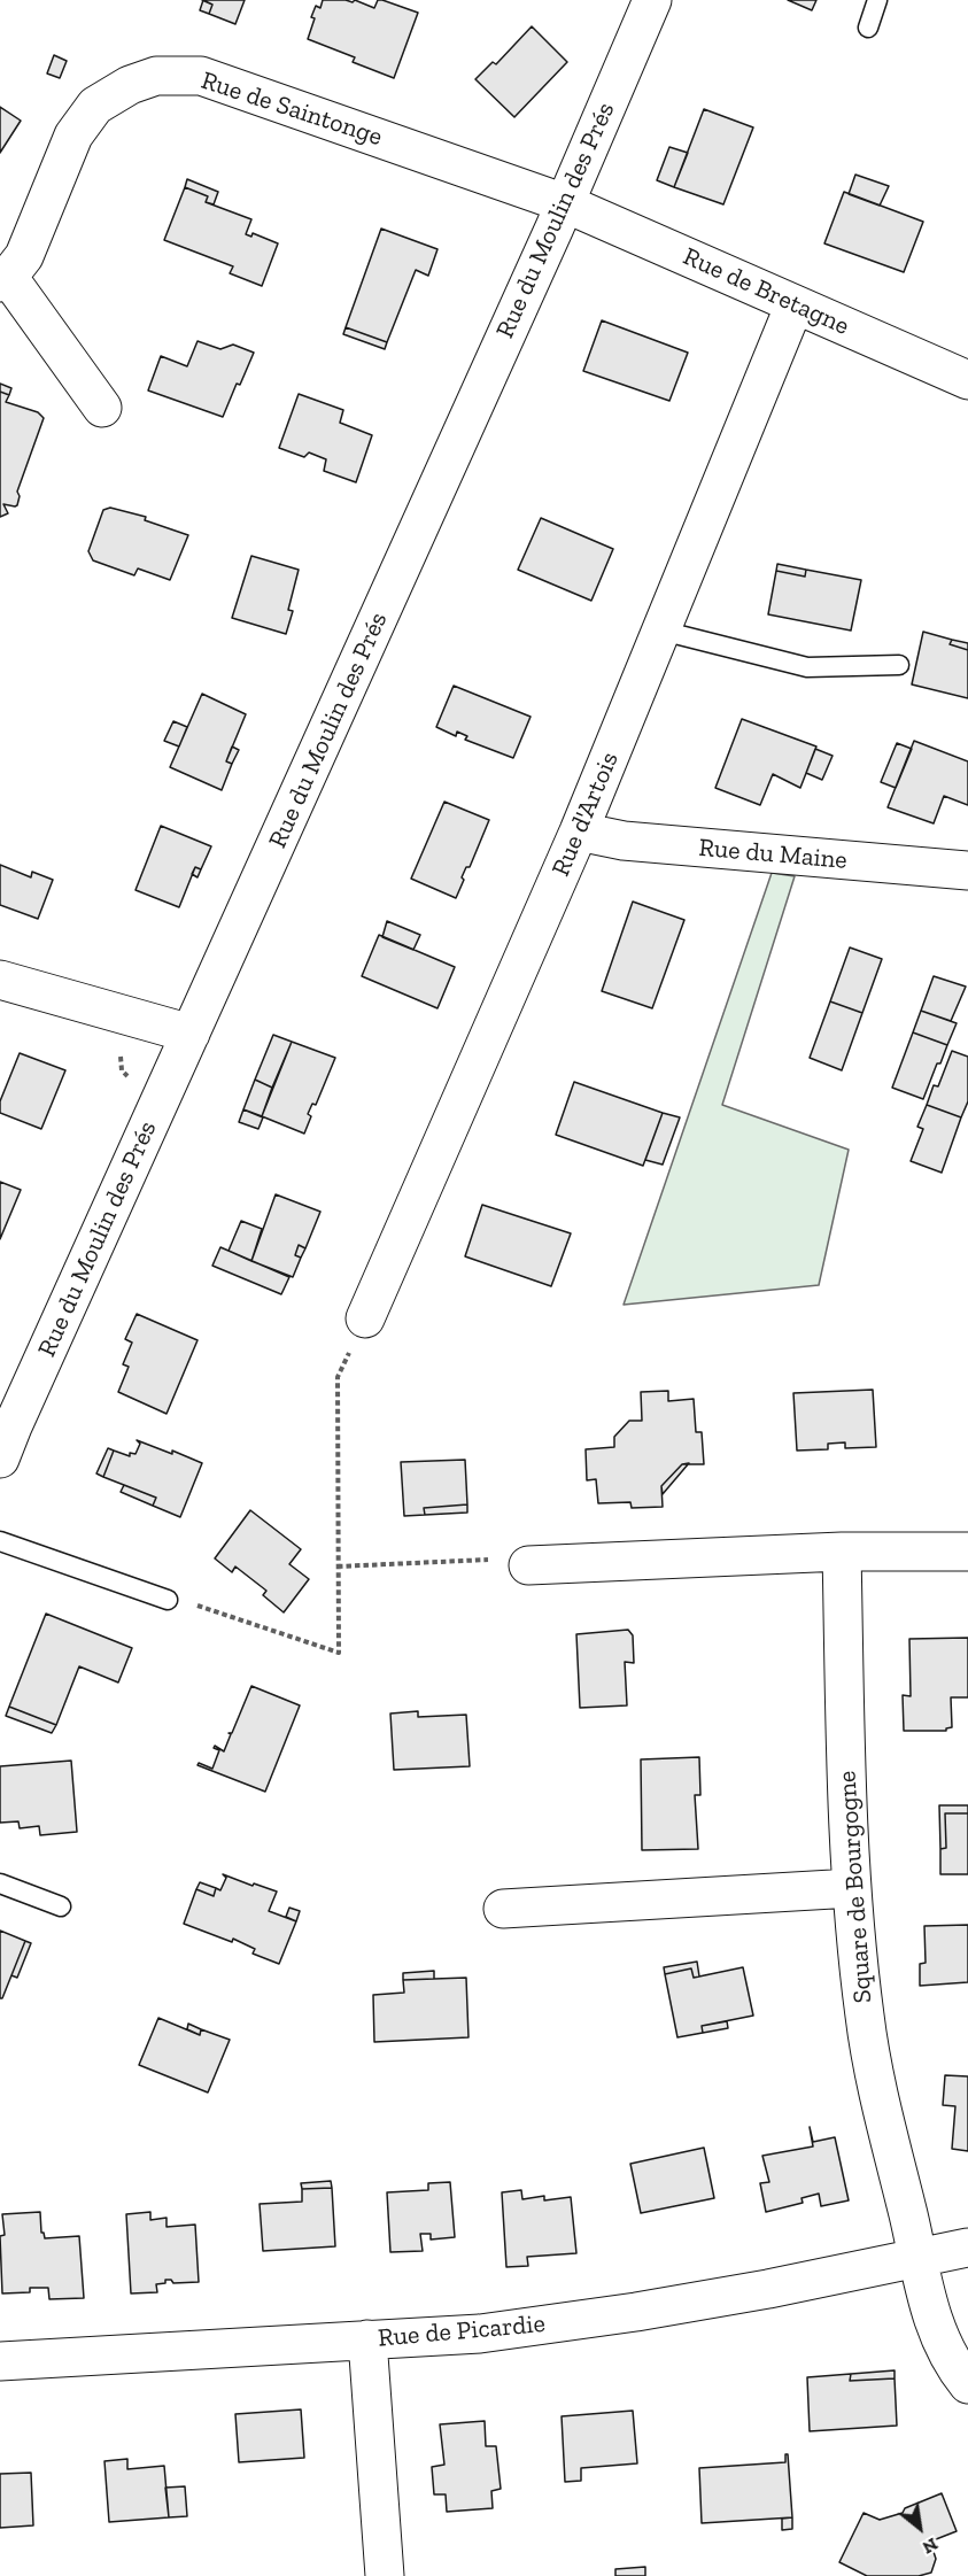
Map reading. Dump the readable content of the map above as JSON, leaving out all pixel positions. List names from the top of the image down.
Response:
{
  "streets": {
    "street": [
      "Rue de Saintonge",
      "Rue du Moulin des Prés",
      "Rue de Bretagne",
      "Rue d'Artois",
      "Rue du Maine",
      "Square de Bourgogne",
      "Rue de Picardie"
    ]
  },
  "crossings": [
    ["Rue de Saintonge", "Rue du Moulin des Prés"],
    ["Rue de Saintonge", "Rue de Bretagne"],
    ["Rue du Moulin des Prés", "Rue de Bretagne"],
    ["Rue de Bretagne", "Rue d'Artois"],
    ["Rue d'Artois", "Rue du Maine"],
    ["Square de Bourgogne", "Rue de Picardie"]
  ],
  "north": "bottom right"
}
